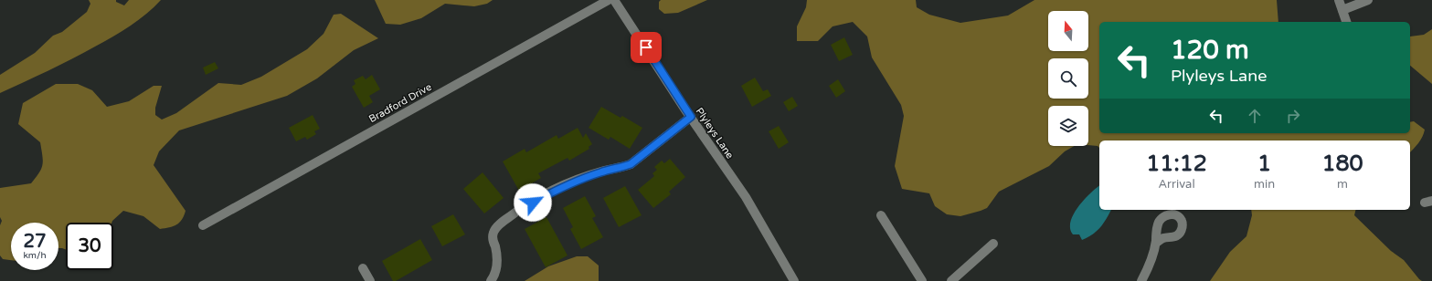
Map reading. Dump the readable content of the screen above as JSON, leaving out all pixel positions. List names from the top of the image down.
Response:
{
  "streets": {
    "street": ["Bradford Drive", "Plyleys Lane"]
  },
  "north": "top",
  "page": {
    "turn": ["120 m", "Plyleys Lane"],
    "eta": [
      "11:12",
      "Arrival",
      "1",
      "min",
      "180",
      "m"
    ],
    "speed": "27 km/h",
    "limit": "30"
  }
}
